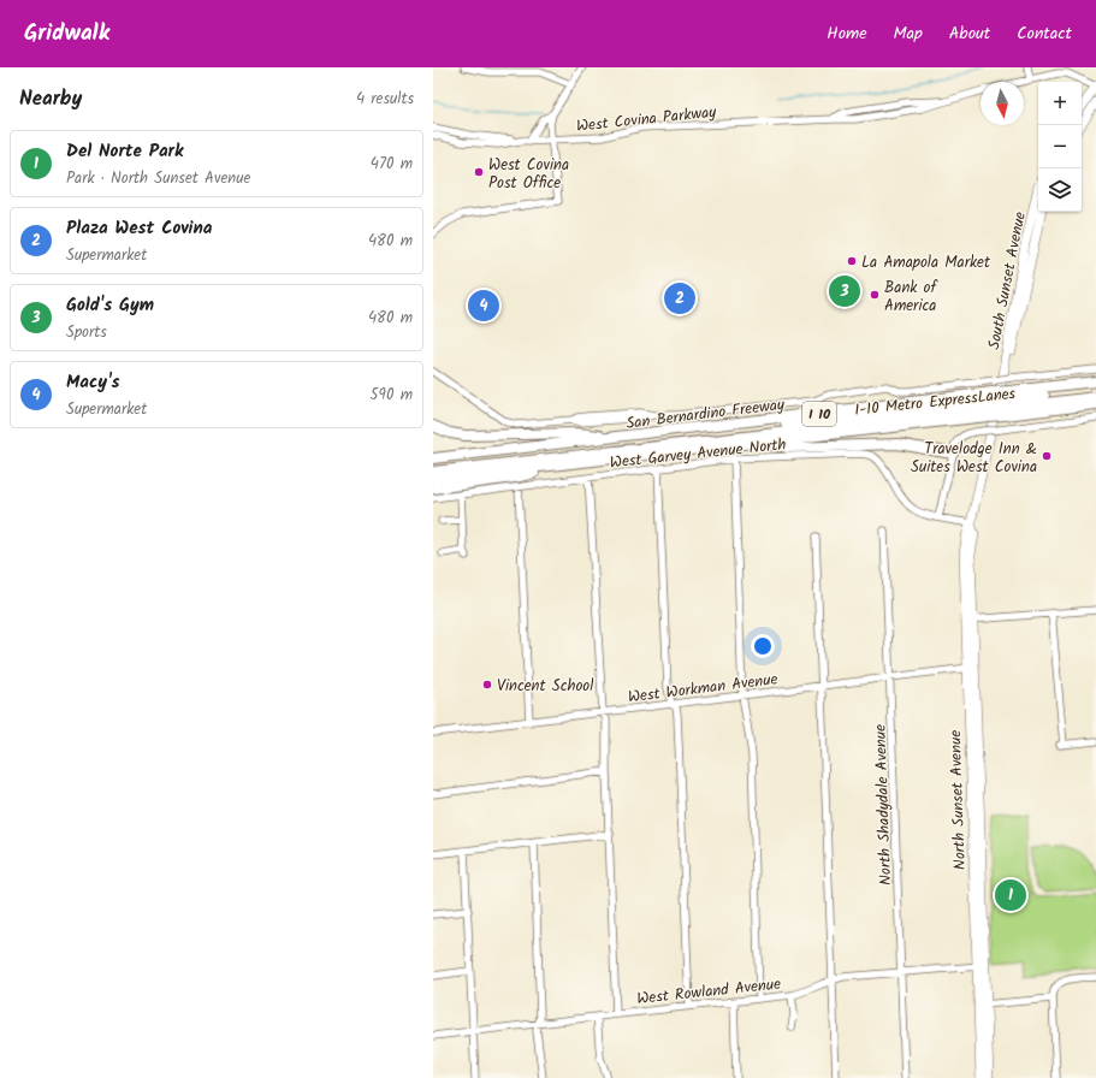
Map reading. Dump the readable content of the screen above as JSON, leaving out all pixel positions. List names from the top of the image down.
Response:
{
  "streets": {
    "highway": ["I-10 Metro ExpressLanes", "San Bernardino Freeway", "I 10"],
    "main road": ["South Sunset Avenue", "North Sunset Avenue"],
    "street": [
      "West Covina Parkway",
      "West Garvey Avenue North",
      "West Workman Avenue",
      "North Shadydale Avenue",
      "West Rowland Avenue"
    ]
  },
  "crossings": [
    ["South Sunset Avenue", "North Sunset Avenue"],
    ["I-10 Metro ExpressLanes", "San Bernardino Freeway"],
    ["I-10 Metro ExpressLanes", "North Sunset Avenue"],
    ["San Bernardino Freeway", "North Sunset Avenue"],
    ["West Garvey Avenue North", "North Sunset Avenue"],
    ["West Workman Avenue", "North Sunset Avenue"],
    ["West Workman Avenue", "North Shadydale Avenue"],
    ["North Sunset Avenue", "West Rowland Avenue"],
    ["North Shadydale Avenue", "West Rowland Avenue"]
  ],
  "places": [
    "West Covina Post Office",
    "La Amapola Market",
    "Bank of America",
    "Travelodge Inn & Suites West Covina",
    "Vincent School"
  ],
  "north": "bottom",
  "page": {
    "header": "Gridwalk",
    "nav": [
      "Home",
      "Map",
      "About",
      "Contact"
    ],
    "heading": ["Nearby", "4 results"],
    "map_buttons": ["+", "−"],
    "list": [
      {
        "mark": "1",
        "name": "Del Norte Park",
        "note": "Park · North Sunset Avenue",
        "value": "470 m"
      },
      {
        "mark": "2",
        "name": "Plaza West Covina",
        "note": "Supermarket",
        "value": "480 m"
      },
      {
        "mark": "3",
        "name": "Gold's Gym",
        "note": "Sports",
        "value": "480 m"
      },
      {
        "mark": "4",
        "name": "Macy's",
        "note": "Supermarket",
        "value": "590 m"
      }
    ],
    "pins": [
      "3",
      "2",
      "4",
      "1"
    ]
  }
}
